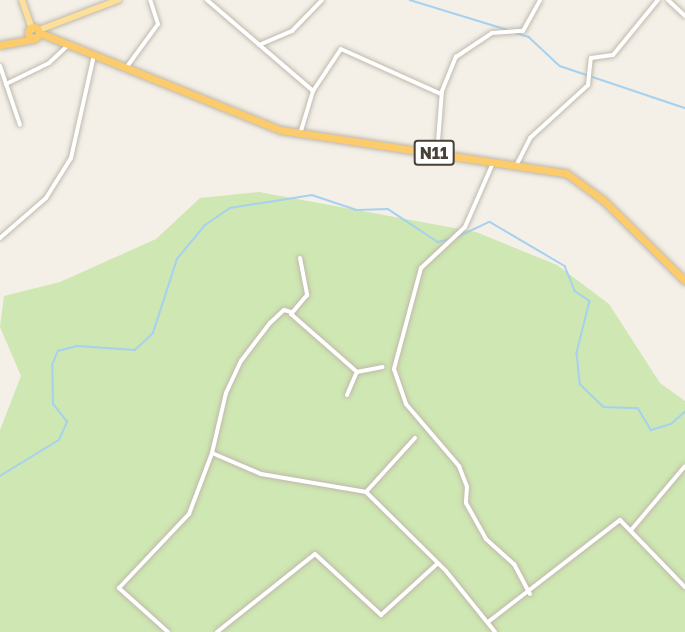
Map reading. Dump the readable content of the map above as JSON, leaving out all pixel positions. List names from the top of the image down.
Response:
{
  "streets": {
    "highway": ["N11"]
  }
}
